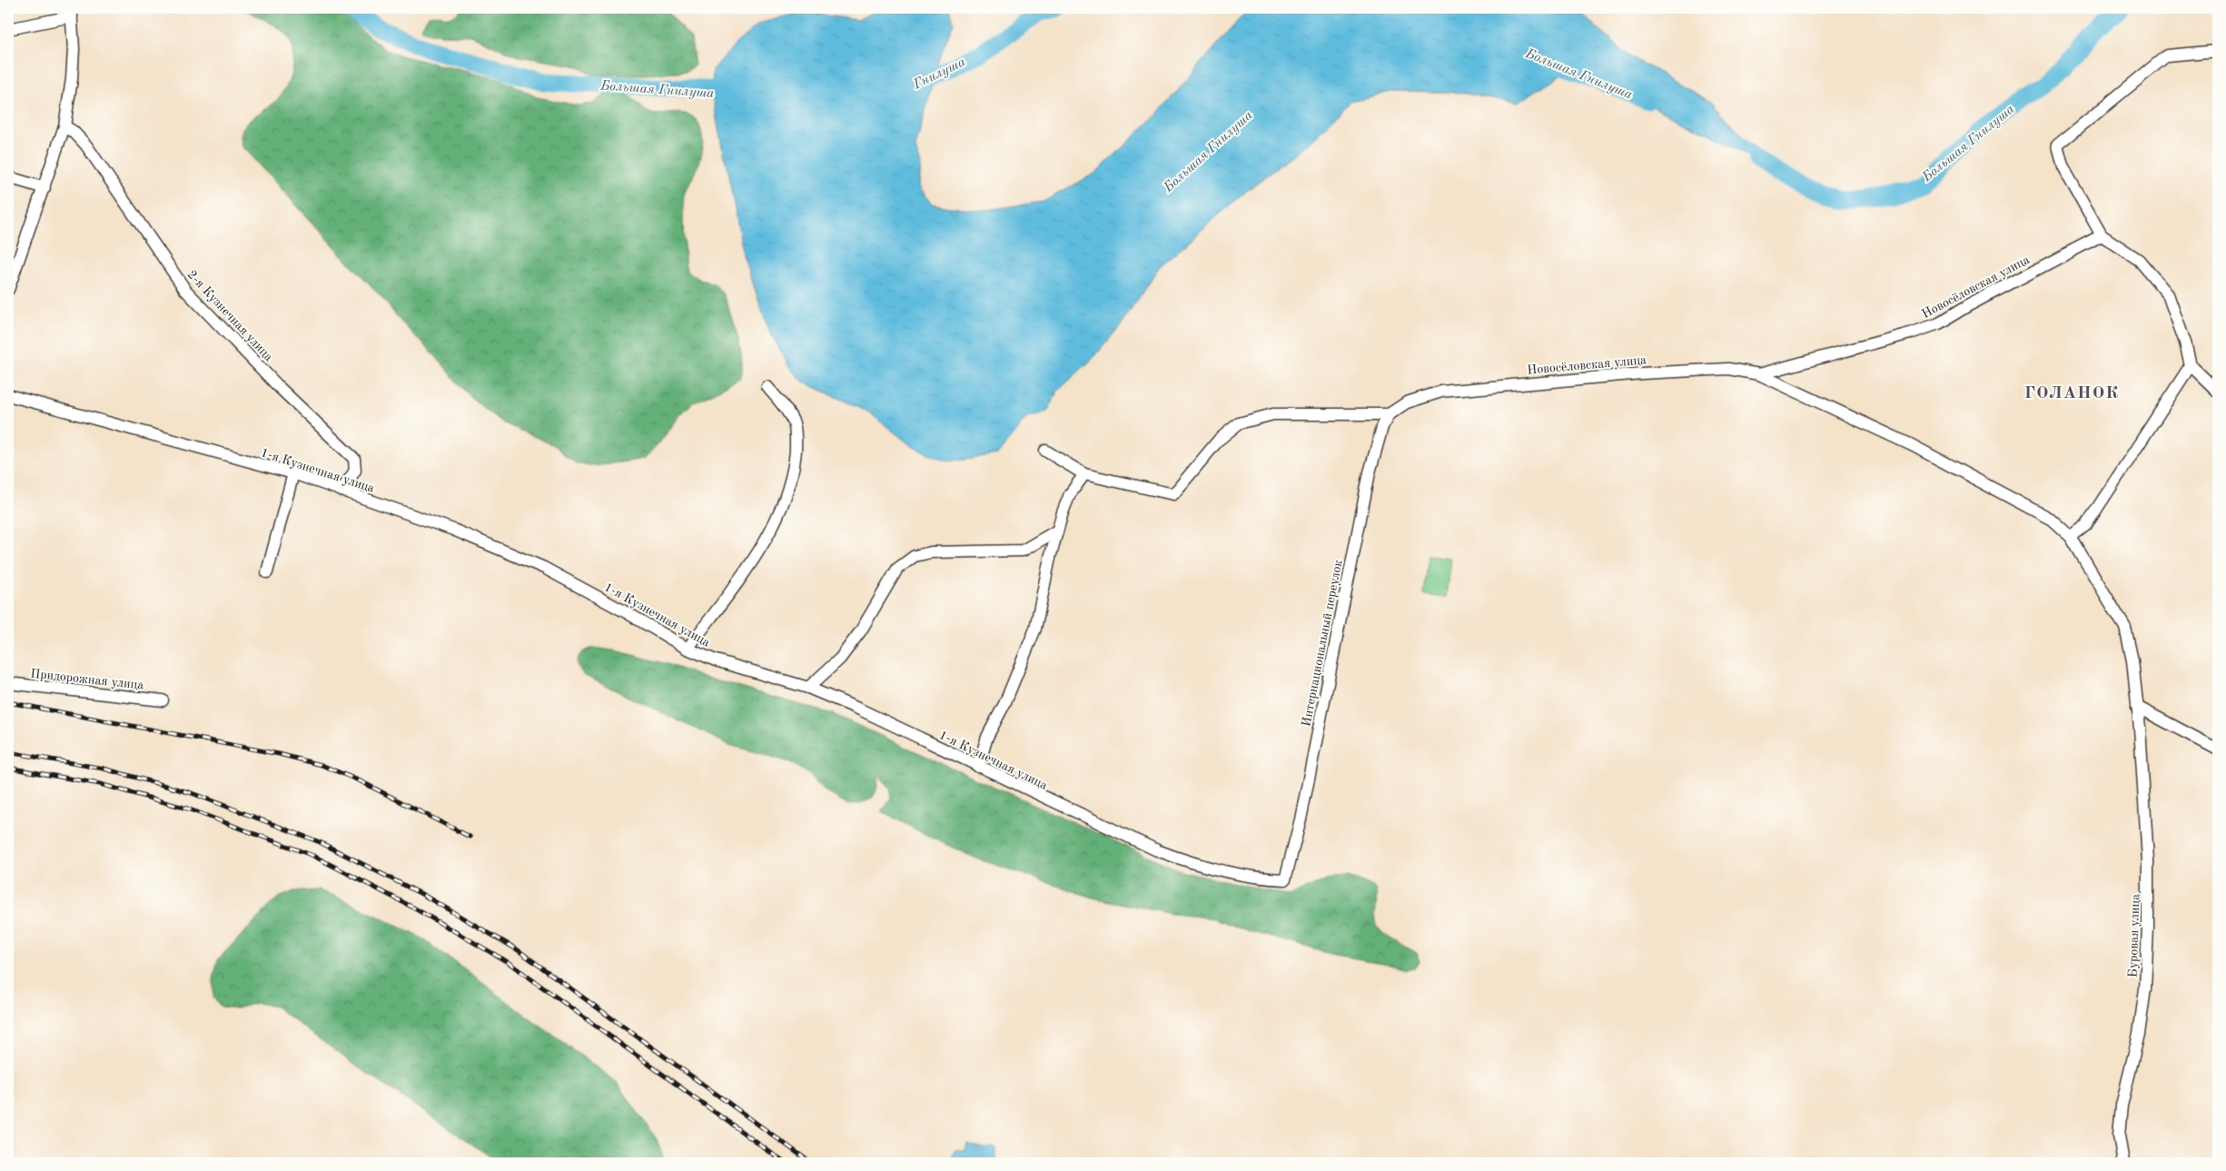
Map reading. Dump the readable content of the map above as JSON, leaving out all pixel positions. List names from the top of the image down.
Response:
{
  "streets": {
    "street": [
      "Новосёловская улица",
      "2-я Кузнечная улица",
      "1-я Кузнечная улица",
      "Интернациональный переулок",
      "Придорожная улица",
      "Буровая улица"
    ]
  },
  "crossings": [
    ["Новосёловская улица", "Интернациональный переулок"],
    ["Новосёловская улица", "Буровая улица"],
    ["2-я Кузнечная улица", "1-я Кузнечная улица"],
    ["1-я Кузнечная улица", "Интернациональный переулок"]
  ],
  "districts": ["ГОЛАНОК"],
  "water": ["Гнилуша", "Большая Гнилуша"]
}
